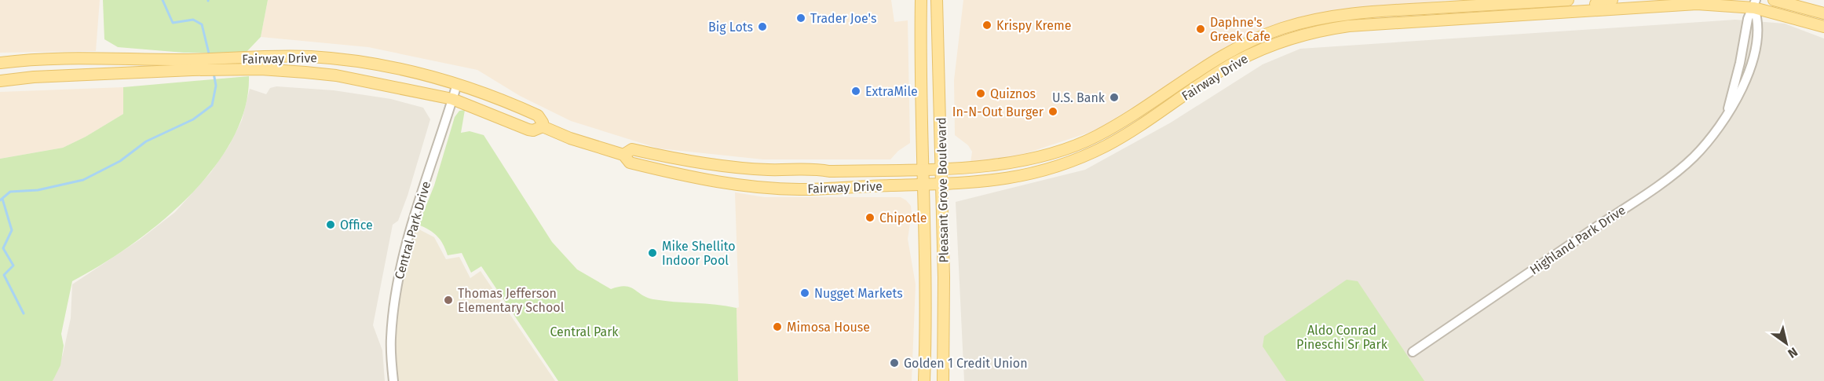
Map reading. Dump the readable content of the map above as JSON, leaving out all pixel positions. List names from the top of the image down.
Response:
{
  "streets": {
    "main road": ["Fairway Drive", "Pleasant Grove Boulevard"],
    "street": ["Central Park Drive", "Highland Park Drive"]
  },
  "crossings": [
    ["Fairway Drive", "Pleasant Grove Boulevard"],
    ["Fairway Drive", "Central Park Drive"],
    ["Fairway Drive", "Highland Park Drive"]
  ],
  "parks": ["Aldo Conrad Pineschi Sr Park", "Central Park"],
  "places": [
    "Trader Joe's",
    "Krispy Kreme",
    "Big Lots",
    "Daphne's Greek Cafe",
    "ExtraMile",
    "Quiznos",
    "U.S. Bank",
    "In-N-Out Burger",
    "Chipotle",
    "Office",
    "Mike Shellito Indoor Pool",
    "Nugget Markets",
    "Thomas Jefferson Elementary School",
    "Mimosa House",
    "Golden 1 Credit Union"
  ],
  "north": "bottom right"
}
